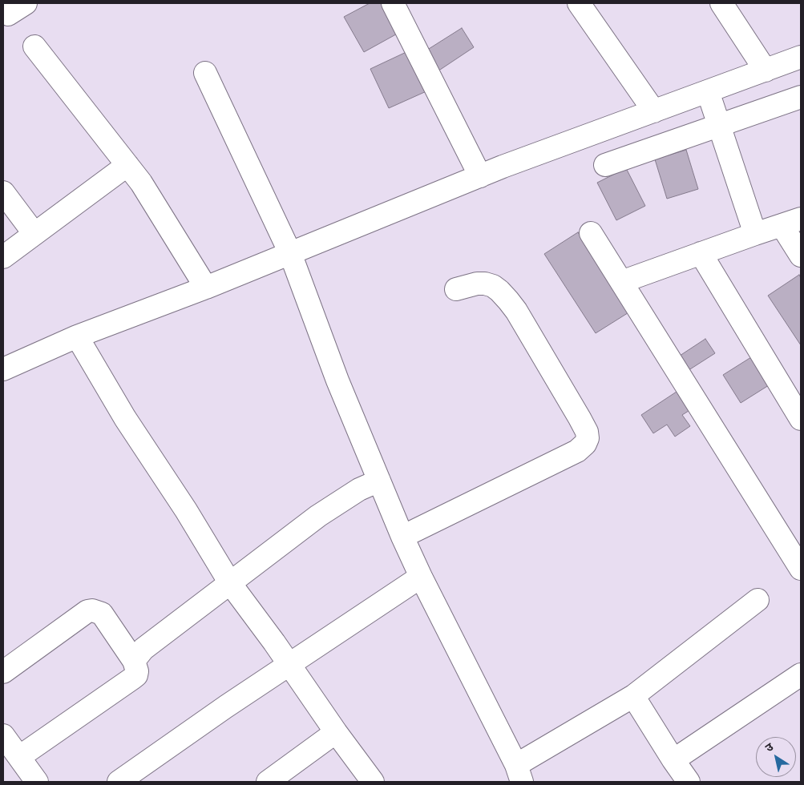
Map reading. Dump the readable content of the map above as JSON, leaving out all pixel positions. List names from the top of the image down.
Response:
{
  "north": "top left"
}
